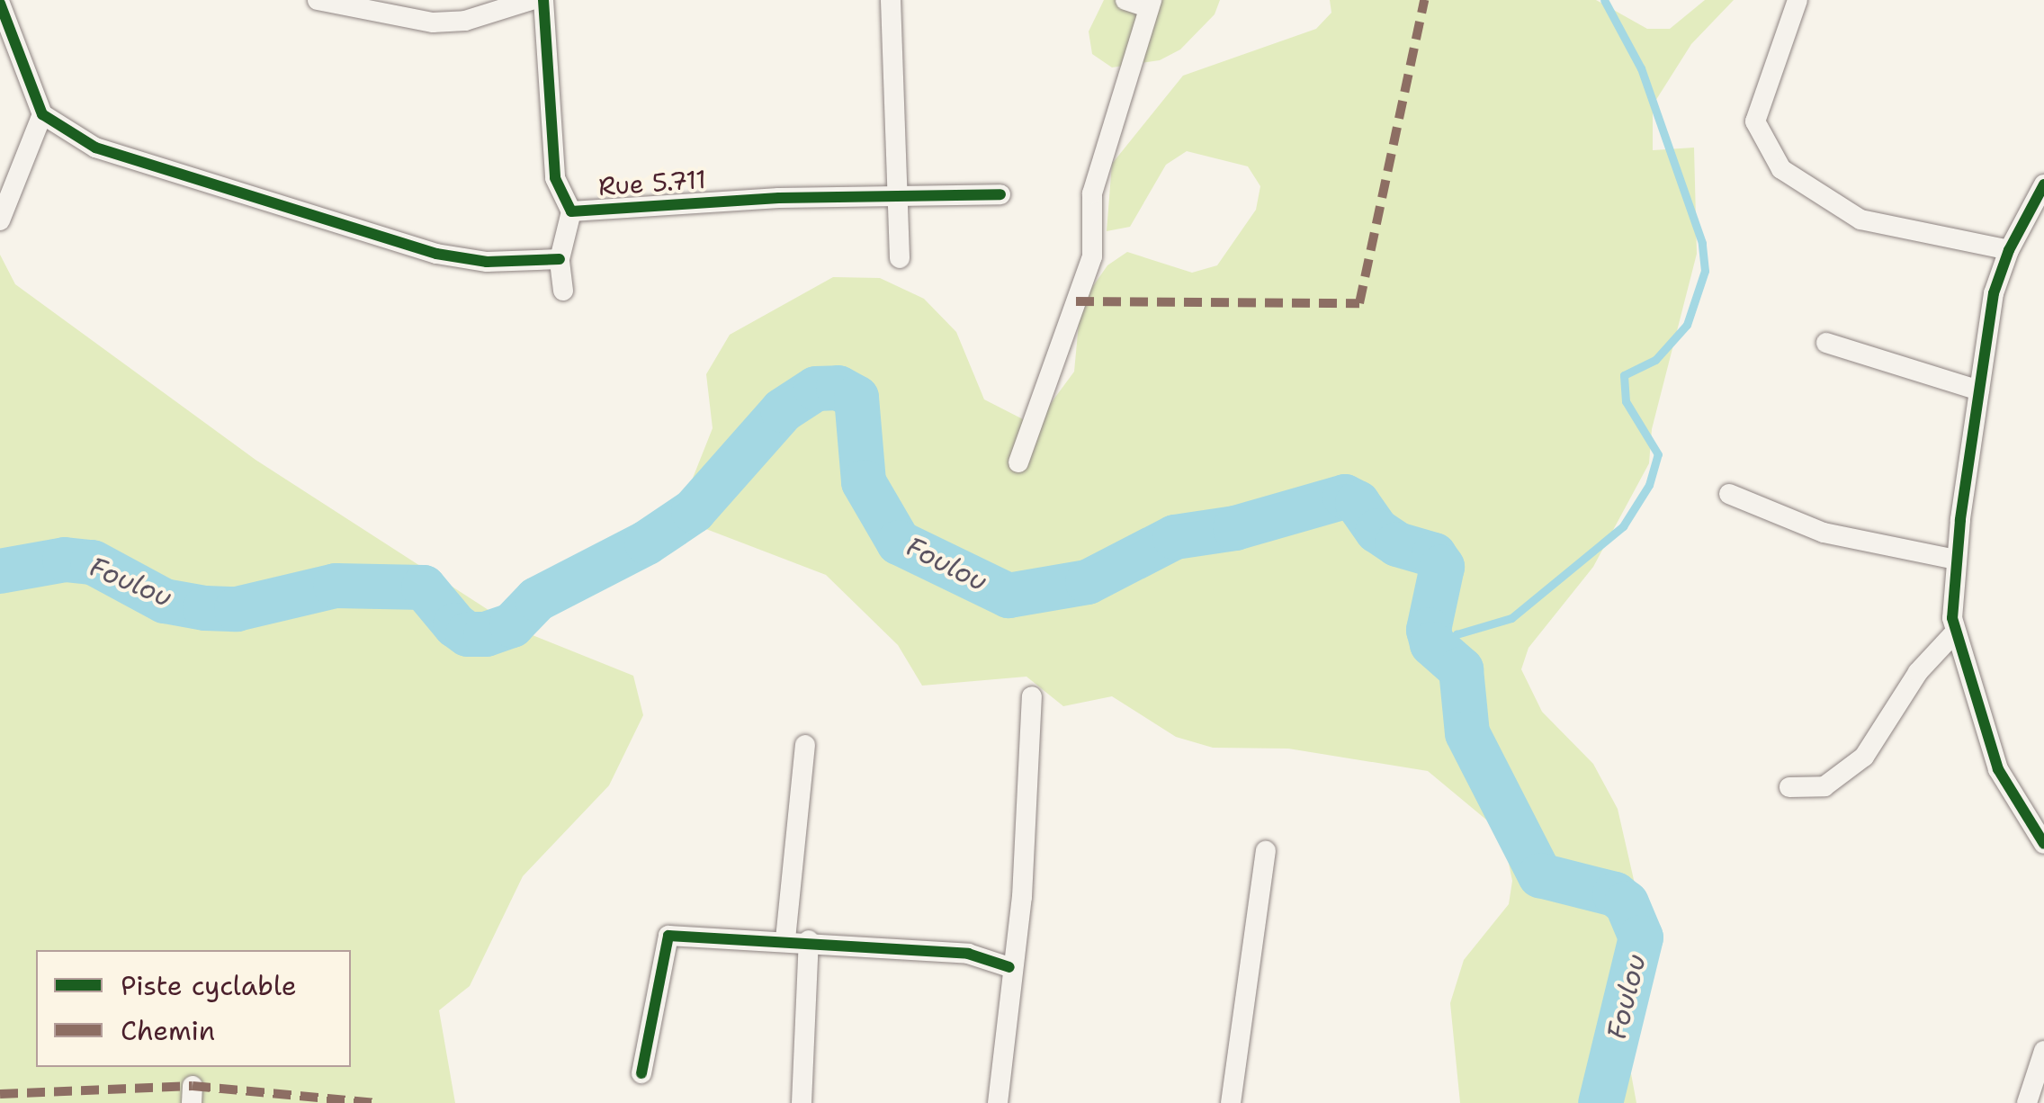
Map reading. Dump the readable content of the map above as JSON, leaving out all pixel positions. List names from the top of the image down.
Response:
{
  "streets": {
    "street": ["Rue 5.711"]
  },
  "water": ["Foulou"],
  "legend": ["Piste cyclable", "Chemin"]
}
